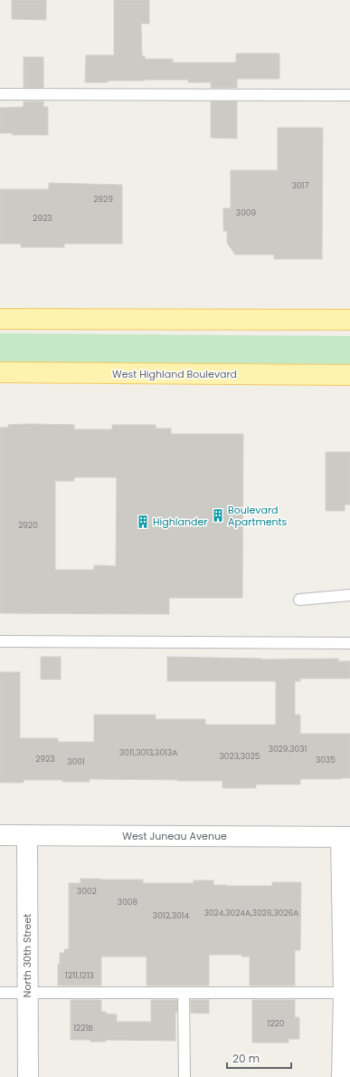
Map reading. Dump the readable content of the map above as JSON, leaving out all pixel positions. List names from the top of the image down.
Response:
{
  "streets": {
    "main road": ["West Highland Boulevard"],
    "street": ["West Juneau Avenue", "North 30th Street"]
  },
  "crossings": [
    ["West Juneau Avenue", "North 30th Street"]
  ],
  "places": {
    "building": ["Boulevard Apartments", "Highlander"]
  },
  "house_numbers": [
    "3017",
    "2929",
    "3009",
    "2923",
    "2920",
    "3029,3031",
    "3011,3013,3013A",
    "3023,3025",
    "2923",
    "3035",
    "3001",
    "3002",
    "3008",
    "3024,3024A,3026,3026A",
    "3012,3014",
    "1211,1213",
    "1220",
    "1221B"
  ],
  "scale_bar": "20 m"
}
